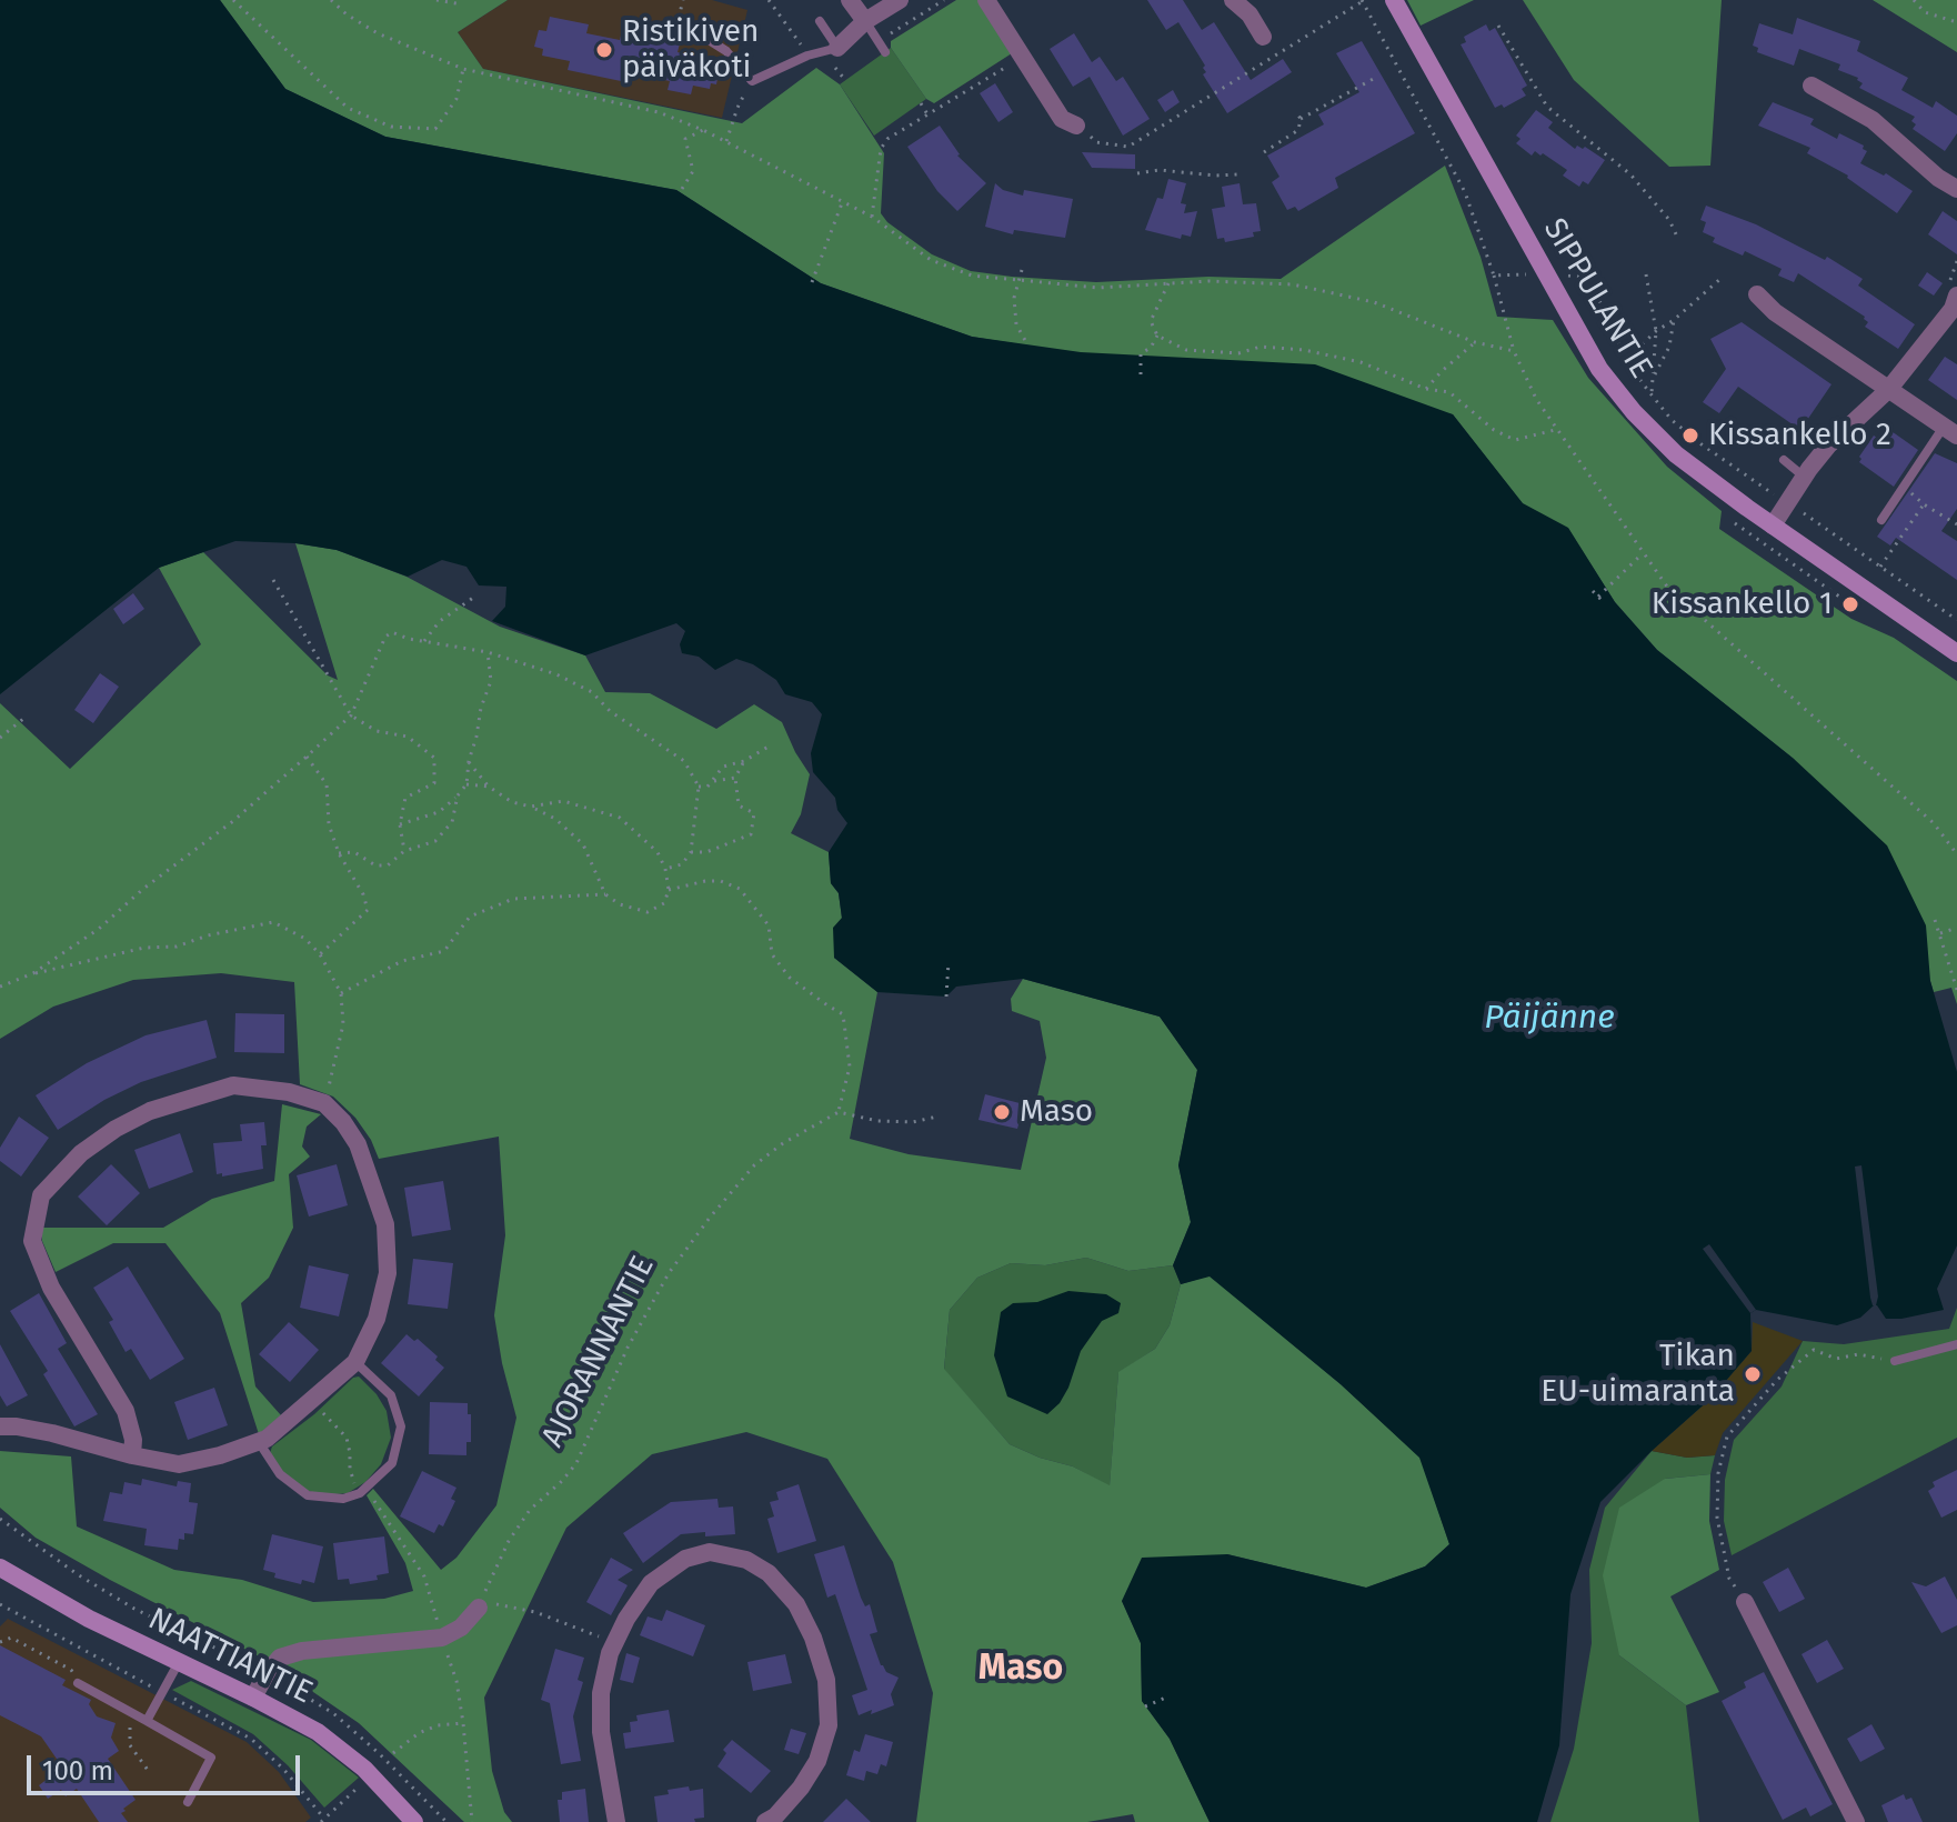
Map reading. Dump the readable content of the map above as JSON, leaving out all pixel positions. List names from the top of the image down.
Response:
{
  "streets": {
    "street": ["SIPPULANTIE", "NAATTIANTIE"],
    "path": ["AJORANNANTIE"]
  },
  "districts": ["Maso"],
  "water": ["Päijänne"],
  "places": [
    "Ristikiven päiväkoti",
    "Kissankello 2",
    "Kissankello 1",
    "Maso",
    "Tikan EU-uimaranta"
  ],
  "scale_bar": "100 m"
}
